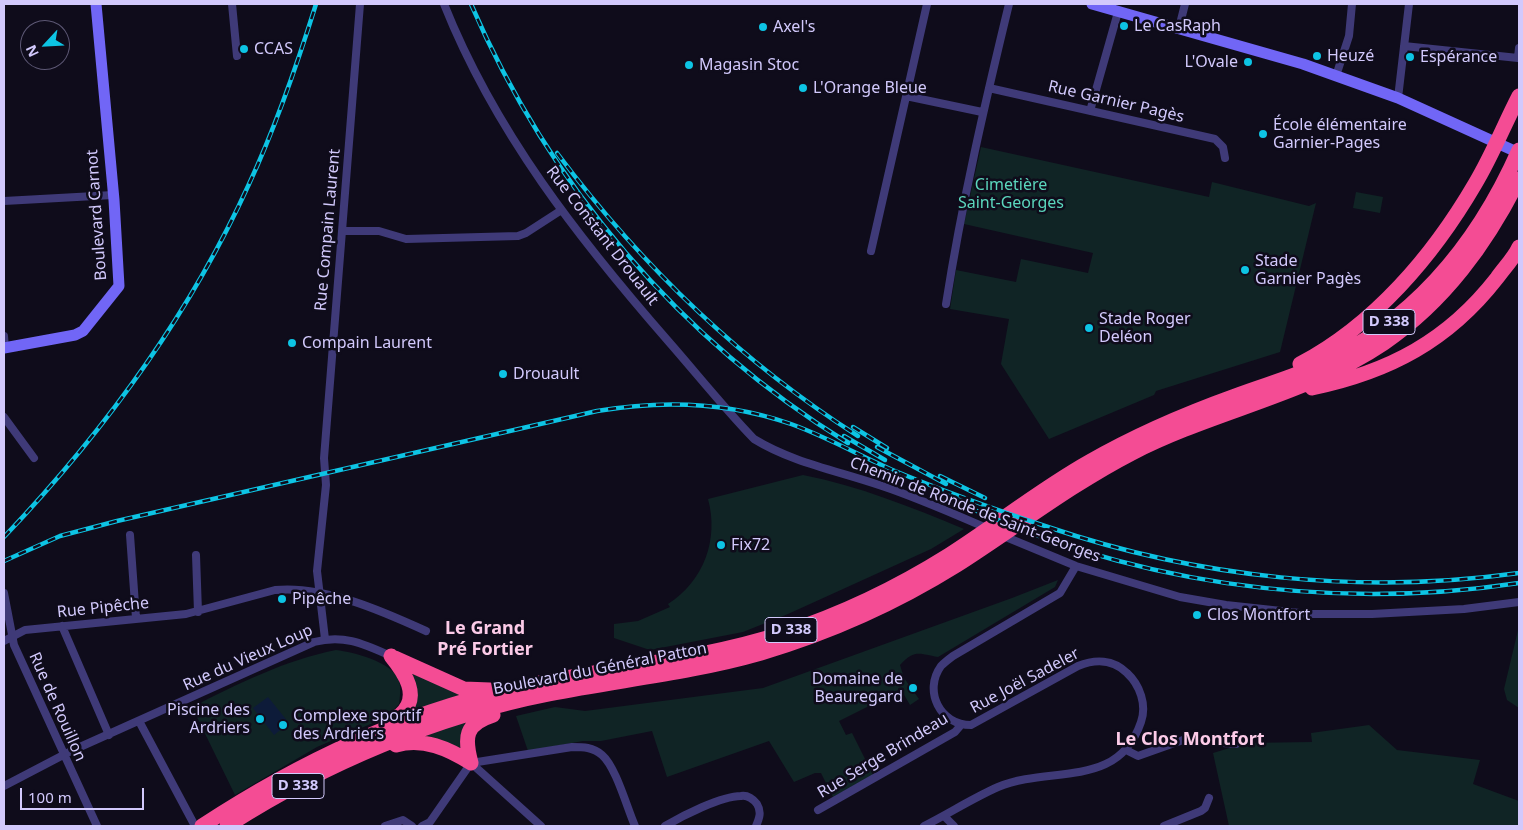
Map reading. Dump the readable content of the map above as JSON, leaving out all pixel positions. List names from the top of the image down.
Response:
{
  "streets": {
    "highway": ["D 338", "Boulevard du Général Patton"],
    "main road": ["Boulevard Carnot"],
    "street": [
      "Rue Garnier Pagès",
      "Rue Compain Laurent",
      "Rue Constant Drouault",
      "Chemin de Ronde de Saint-Georges",
      "Rue Pipêche",
      "Rue du Vieux Loup",
      "Rue Joël Sadeler",
      "Rue de Rouillon",
      "Rue Serge Brindeau"
    ]
  },
  "crossings": [
    ["Rue Compain Laurent", "Rue Pipêche"],
    ["Rue Constant Drouault", "Chemin de Ronde de Saint-Georges"],
    ["D 338", "Rue du Vieux Loup"],
    ["D 338", "Boulevard du Général Patton"],
    ["Chemin de Ronde de Saint-Georges", "Rue Joël Sadeler"],
    ["Rue Pipêche", "Rue de Rouillon"],
    ["Rue du Vieux Loup", "Rue de Rouillon"],
    ["Rue Joël Sadeler", "Rue Serge Brindeau"]
  ],
  "districts": ["Le Grand Pré Fortier", "Le Clos Montfort"],
  "parks": ["Cimetière Saint-Georges"],
  "places": [
    "Le CasRaph",
    "Axel's",
    "CCAS",
    "Heuzé",
    "Espérance",
    "L'Ovale",
    "Magasin Stoc",
    "L'Orange Bleue",
    "École élémentaire Garnier-Pages",
    "Stade Garnier Pagès",
    "Stade Roger Deléon",
    "Compain Laurent",
    "Drouault",
    "Fix72",
    "Pipêche",
    "Clos Montfort",
    "Domaine de Beauregard",
    "Piscine des Ardriers",
    "Complexe sportif des Ardriers"
  ],
  "scale_bar": "100 m",
  "north": "bottom left"
}
